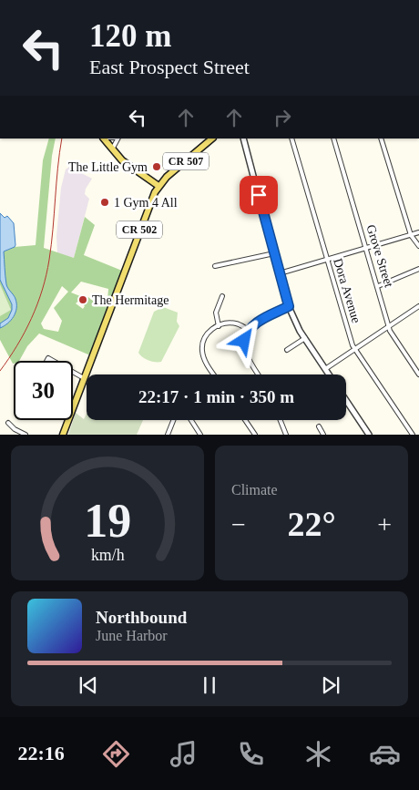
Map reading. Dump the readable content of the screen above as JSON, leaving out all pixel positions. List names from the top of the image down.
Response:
{
  "streets": {
    "main road": ["CR 507", "CR 502"],
    "street": ["Grove Street", "Dora Avenue"]
  },
  "crossings": [
    ["CR 507", "CR 502"]
  ],
  "places": ["The Little Gym", "1 Gym 4 All", "The Hermitage"],
  "page": {
    "turn": ["120 m", "East Prospect Street"],
    "limit": "30",
    "trip": "22:17 · 1 min · 350 m",
    "tile": "Climate",
    "heat": ["−", "22°", "+"],
    "song": ["Northbound", "June Harbor"],
    "tabs": "22:16",
    "gauge": ["19", "km/h"]
  }
}
